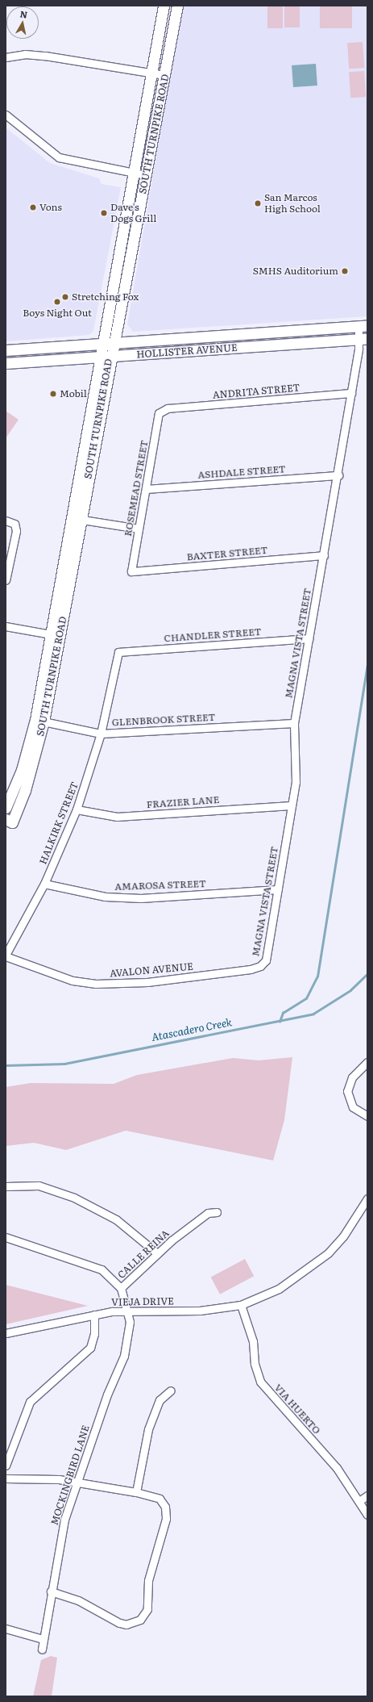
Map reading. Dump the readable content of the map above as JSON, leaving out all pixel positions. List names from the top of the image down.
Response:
{
  "streets": {
    "main road": ["SOUTH TURNPIKE ROAD", "HOLLISTER AVENUE"],
    "street": [
      "ANDRITA STREET",
      "ASHDALE STREET",
      "ROSEMEAD STREET",
      "BAXTER STREET",
      "CHANDLER STREET",
      "MAGNA VISTA STREET",
      "GLENBROOK STREET",
      "FRAZIER LANE",
      "HALKIRK STREET",
      "AMAROSA STREET",
      "AVALON AVENUE",
      "CALLE REINA",
      "VIEJA DRIVE",
      "VIA HUERTO",
      "MOCKINGBIRD LANE"
    ]
  },
  "crossings": [
    ["SOUTH TURNPIKE ROAD", "HOLLISTER AVENUE"],
    ["SOUTH TURNPIKE ROAD", "GLENBROOK STREET"],
    ["HOLLISTER AVENUE", "MAGNA VISTA STREET"],
    ["ANDRITA STREET", "ROSEMEAD STREET"],
    ["ANDRITA STREET", "MAGNA VISTA STREET"],
    ["ASHDALE STREET", "ROSEMEAD STREET"],
    ["ASHDALE STREET", "MAGNA VISTA STREET"],
    ["ROSEMEAD STREET", "BAXTER STREET"],
    ["BAXTER STREET", "MAGNA VISTA STREET"],
    ["CHANDLER STREET", "MAGNA VISTA STREET"],
    ["CHANDLER STREET", "HALKIRK STREET"],
    ["MAGNA VISTA STREET", "GLENBROOK STREET"],
    ["MAGNA VISTA STREET", "FRAZIER LANE"],
    ["MAGNA VISTA STREET", "AMAROSA STREET"],
    ["MAGNA VISTA STREET", "AVALON AVENUE"],
    ["GLENBROOK STREET", "HALKIRK STREET"],
    ["FRAZIER LANE", "HALKIRK STREET"],
    ["HALKIRK STREET", "AMAROSA STREET"],
    ["HALKIRK STREET", "AVALON AVENUE"],
    ["CALLE REINA", "VIEJA DRIVE"],
    ["CALLE REINA", "MOCKINGBIRD LANE"],
    ["VIEJA DRIVE", "VIA HUERTO"],
    ["VIEJA DRIVE", "MOCKINGBIRD LANE"]
  ],
  "water": ["Atascadero Creek"],
  "places": [
    "San Marcos High School",
    "Vons",
    "Dave's Dogs Grill",
    "SMHS Auditorium",
    "Stretching Fox",
    "Boys Night Out",
    "Mobil"
  ],
  "north": "top"
}
